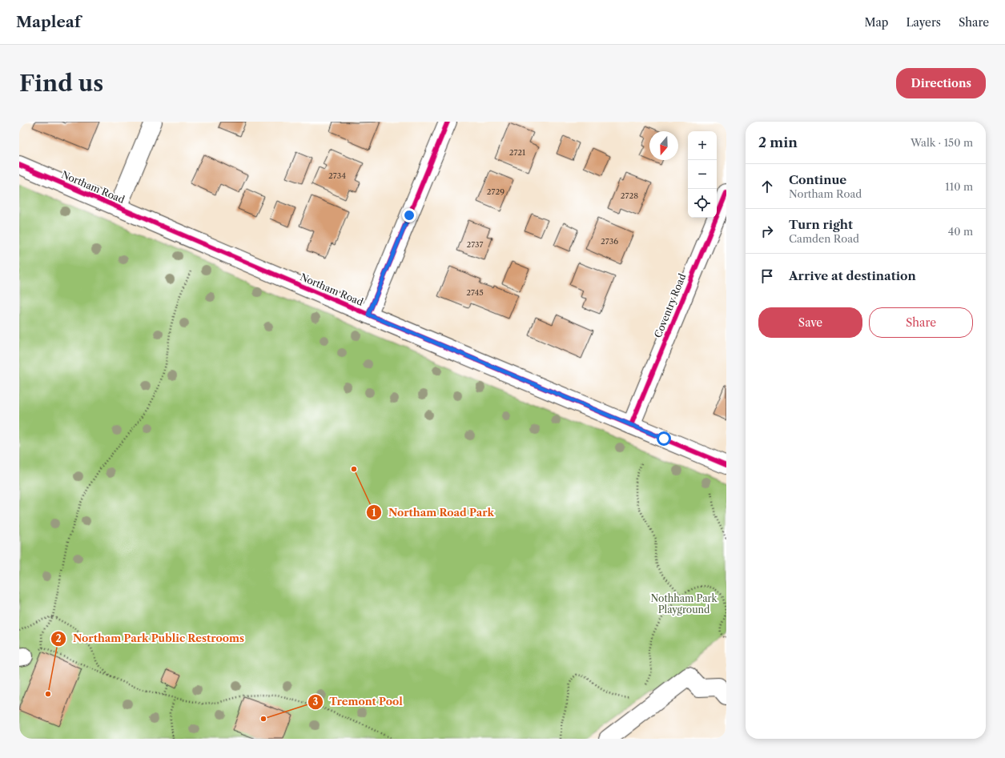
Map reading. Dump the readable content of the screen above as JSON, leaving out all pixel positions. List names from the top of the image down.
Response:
{
  "streets": {
    "street": ["Northam Road", "Coventry Road"]
  },
  "crossings": [
    ["Northam Road", "Coventry Road"]
  ],
  "parks": ["Nothham Park Playground"],
  "places": ["Northam Road Park", "Northam Park Public Restrooms", "Tremont Pool"],
  "house_numbers": [
    "2721",
    "2734",
    "2729",
    "2728",
    "2736",
    "2737",
    "2745"
  ],
  "north": "bottom",
  "page": {
    "header": "Mapleaf",
    "nav": ["Map", "Layers", "Share"],
    "buttons": [
      "Directions",
      ["Save", "Share"]
    ],
    "title": "Find us",
    "heading": ["2 min", "Walk · 150 m"],
    "map_buttons": ["+", "−"],
    "list": [
      ["Continue", "Northam Road", "110 m"],
      ["Turn right", "Camden Road", "40 m"],
      "Arrive at destination"
    ]
  }
}
